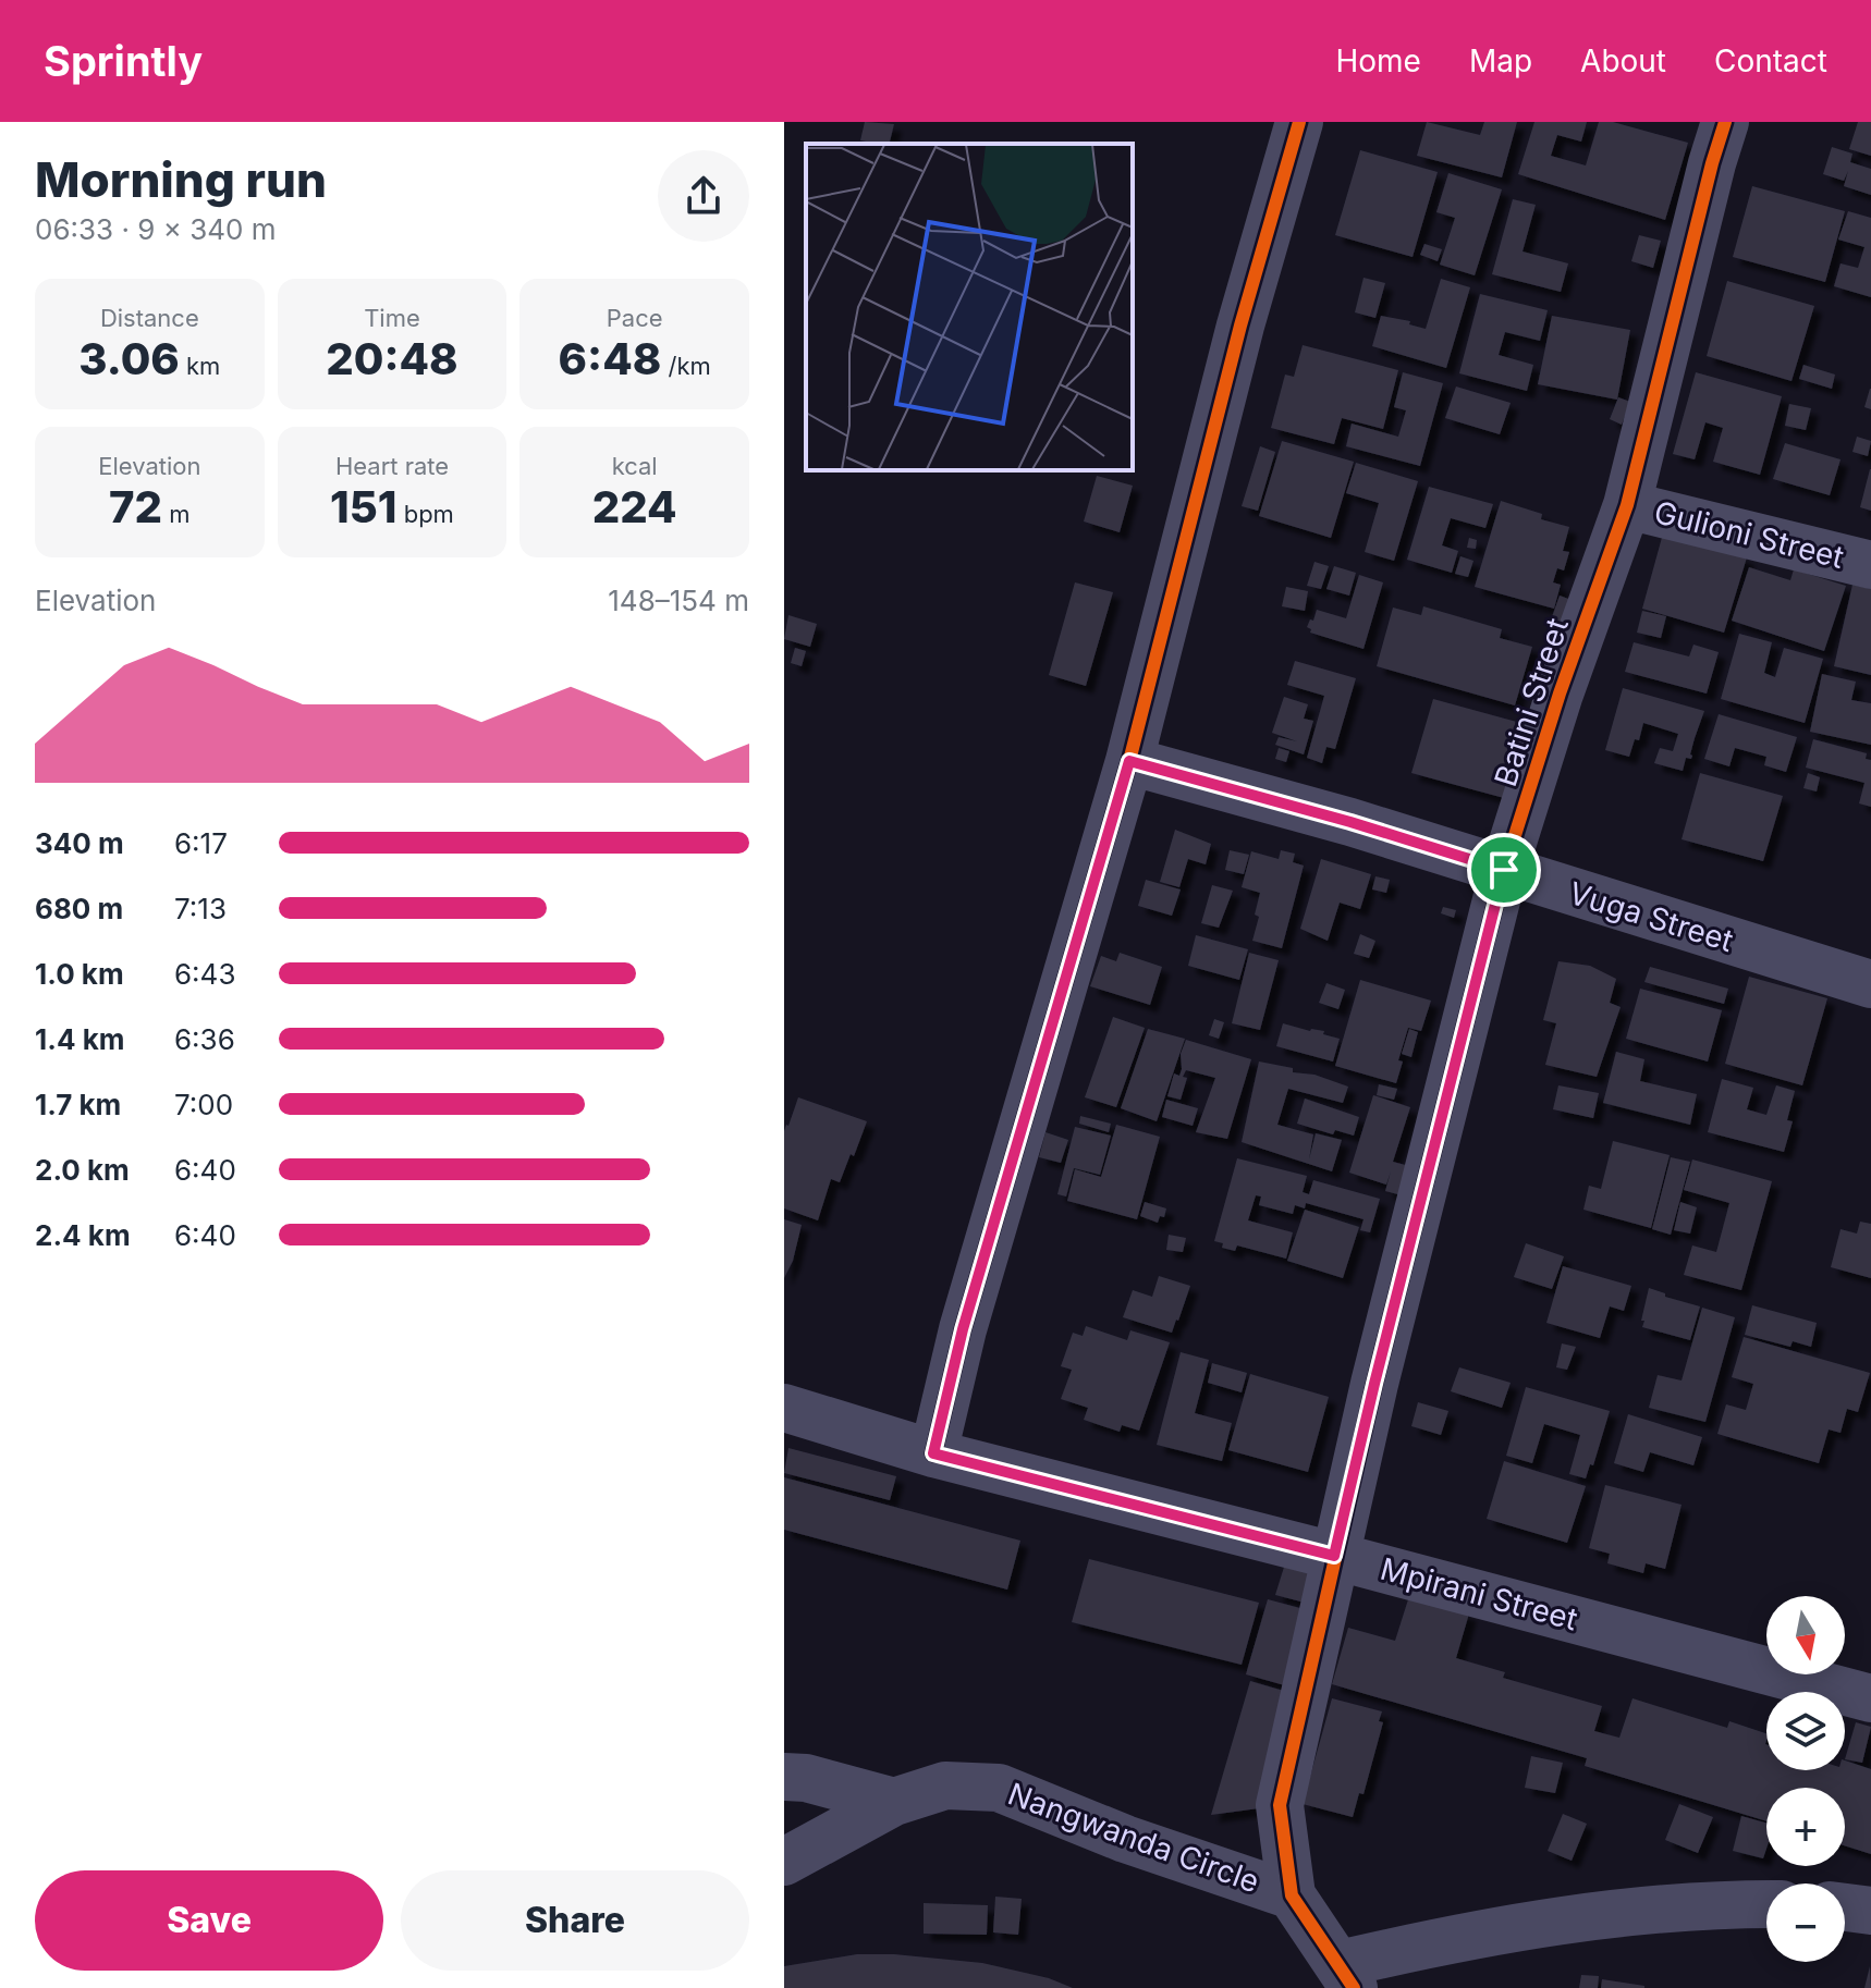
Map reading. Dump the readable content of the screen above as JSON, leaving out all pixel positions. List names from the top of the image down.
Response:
{
  "streets": {
    "street": [
      "Gulioni Street",
      "Batini Street",
      "Vuga Street",
      "Mpirani Street",
      "Nangwanda Circle"
    ]
  },
  "crossings": [
    ["Gulioni Street", "Batini Street"],
    ["Batini Street", "Vuga Street"],
    ["Batini Street", "Mpirani Street"],
    ["Batini Street", "Nangwanda Circle"],
    ["Mpirani Street", "Nangwanda Circle"]
  ],
  "north": "bottom",
  "page": {
    "header": "Sprintly",
    "nav": [
      "Home",
      "Map",
      "About",
      "Contact"
    ],
    "heading": ["Morning run", "06:33 · 9 × 340 m"],
    "stats": [
      ["Distance", "3.06 km"],
      ["Time", "20:48"],
      ["Pace", "6:48 /km"],
      ["Elevation", "72 m"],
      ["Heart rate", "151 bpm"],
      ["kcal", "224"]
    ],
    "chart": ["Elevation", "148–154 m"],
    "list": [
      {
        "name": "340 m",
        "note": "6:17"
      },
      {
        "name": "680 m",
        "note": "7:13"
      },
      {
        "name": "1.0 km",
        "note": "6:43"
      },
      {
        "name": "1.4 km",
        "note": "6:36"
      },
      {
        "name": "1.7 km",
        "note": "7:00"
      },
      {
        "name": "2.0 km",
        "note": "6:40"
      },
      {
        "name": "2.4 km",
        "note": "6:40"
      }
    ],
    "map_buttons": ["+", "−"],
    "buttons": ["Save", "Share"]
  }
}
